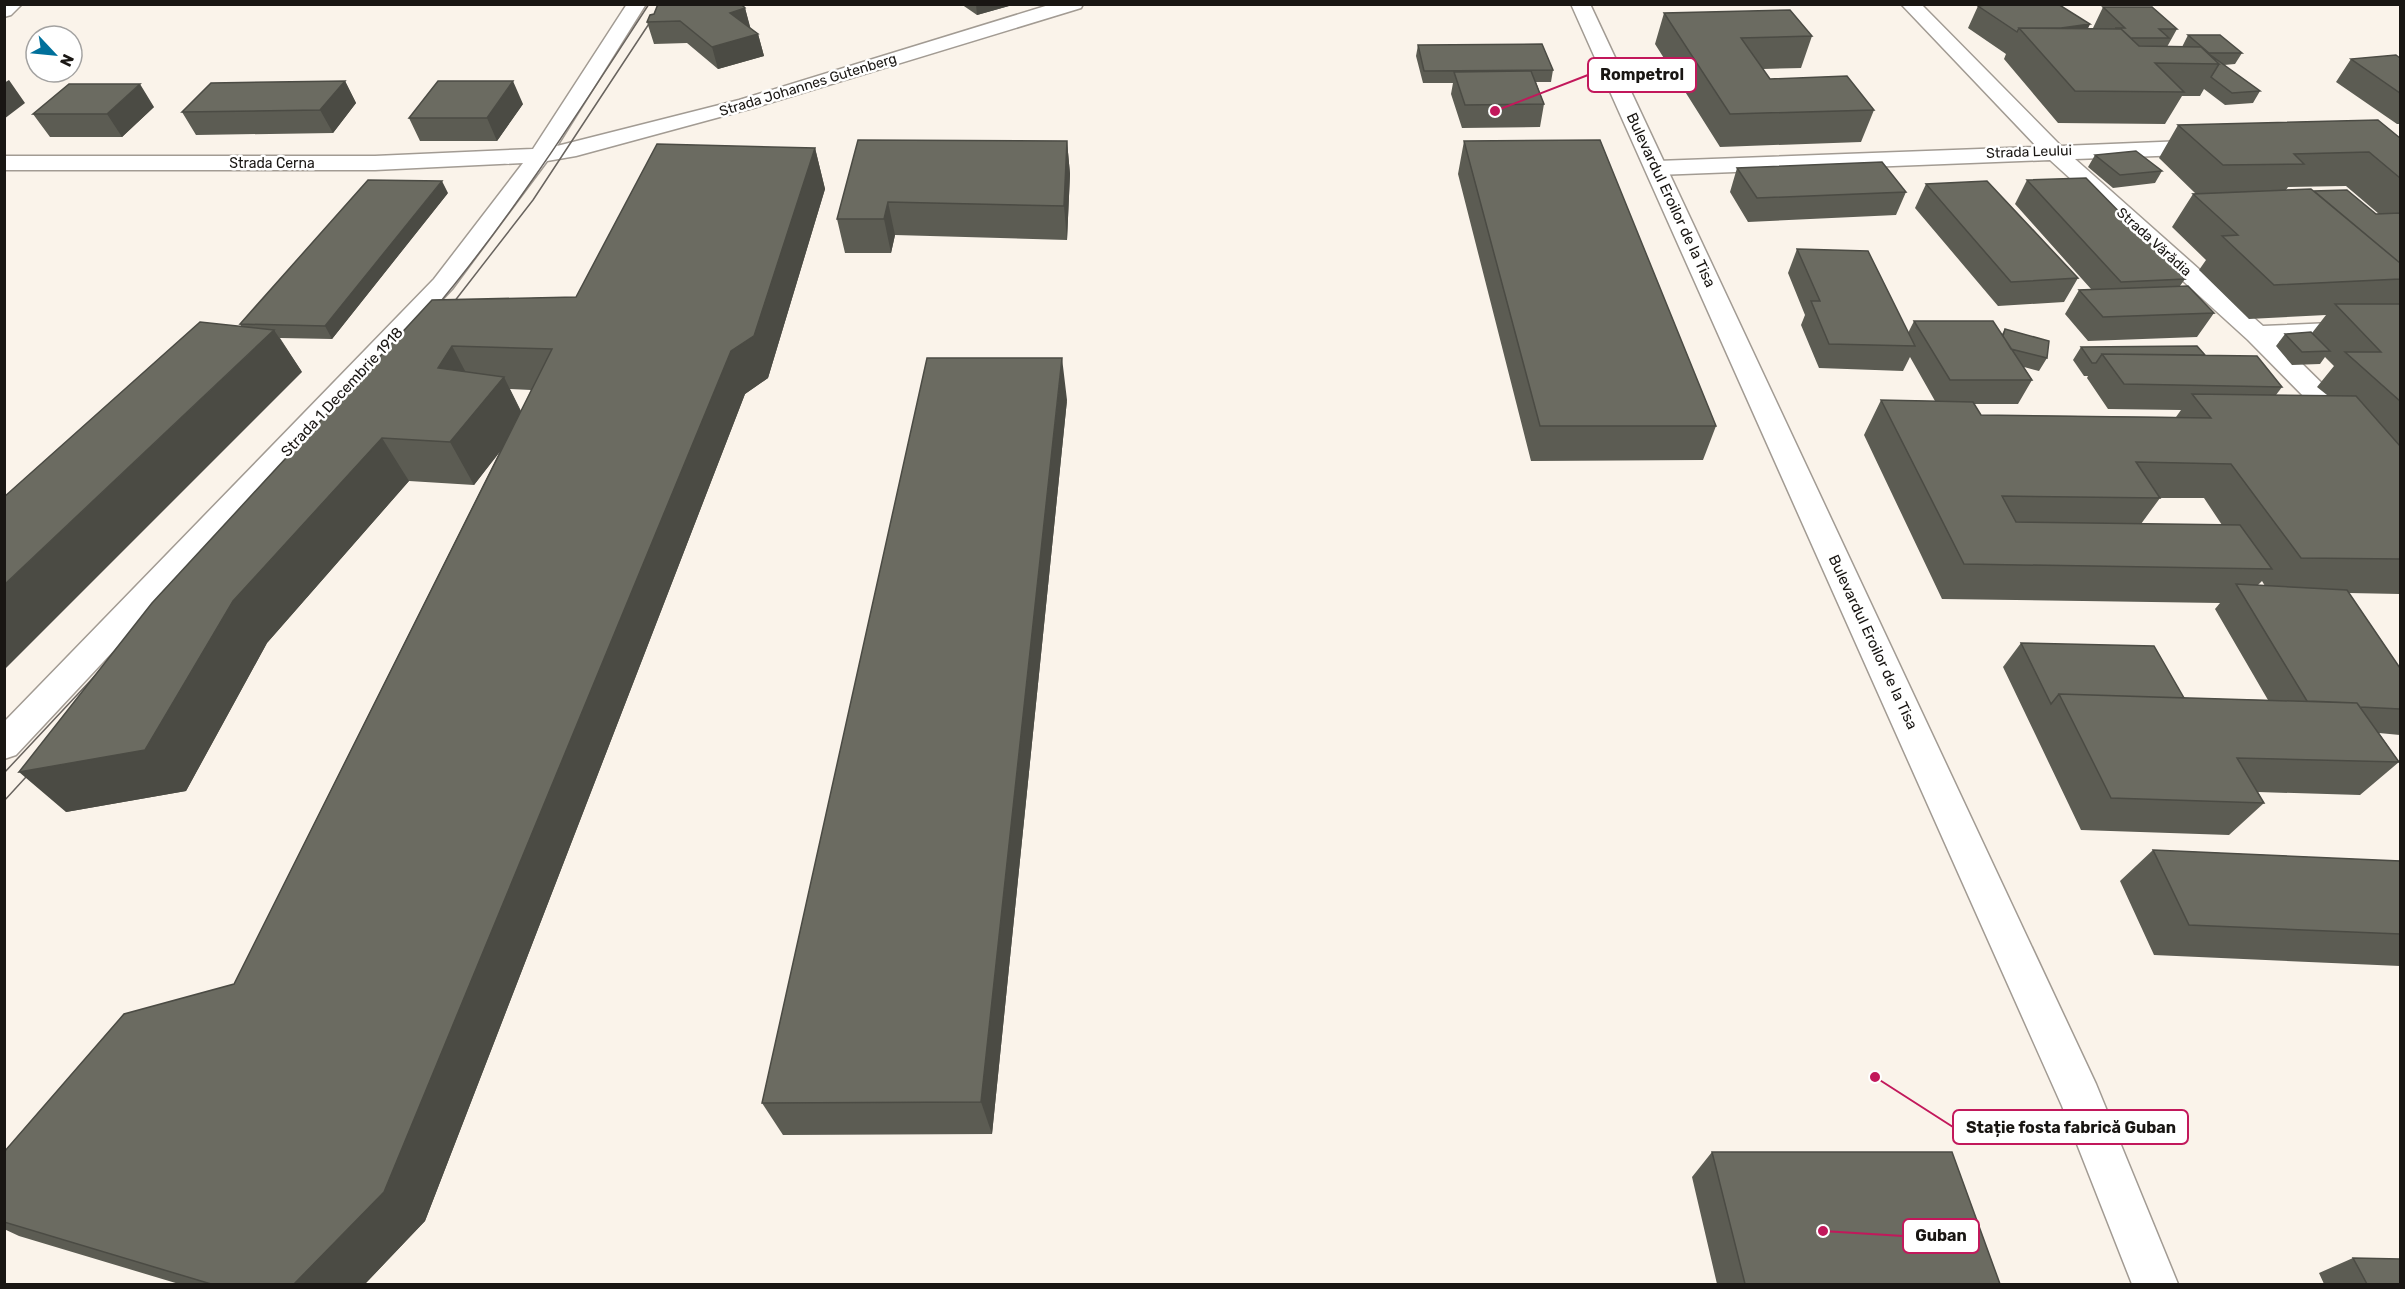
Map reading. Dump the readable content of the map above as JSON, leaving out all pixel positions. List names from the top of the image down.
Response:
{
  "streets": {
    "street": [
      "Strada Johannes Gutenberg",
      "Strada Leului",
      "Strada Cerna",
      "Bulevardul Eroilor de la Tisa",
      "Strada Vărădia",
      "Strada 1 Decembrie 1918"
    ]
  },
  "crossings": [
    ["Strada Johannes Gutenberg", "Strada Cerna"],
    ["Strada Johannes Gutenberg", "Strada 1 Decembrie 1918"],
    ["Strada Leului", "Bulevardul Eroilor de la Tisa"],
    ["Strada Leului", "Strada Vărădia"],
    ["Strada Cerna", "Strada 1 Decembrie 1918"]
  ],
  "places": ["Rompetrol", "Stație fosta fabrică Guban", "Guban"],
  "north": "bottom right"
}
